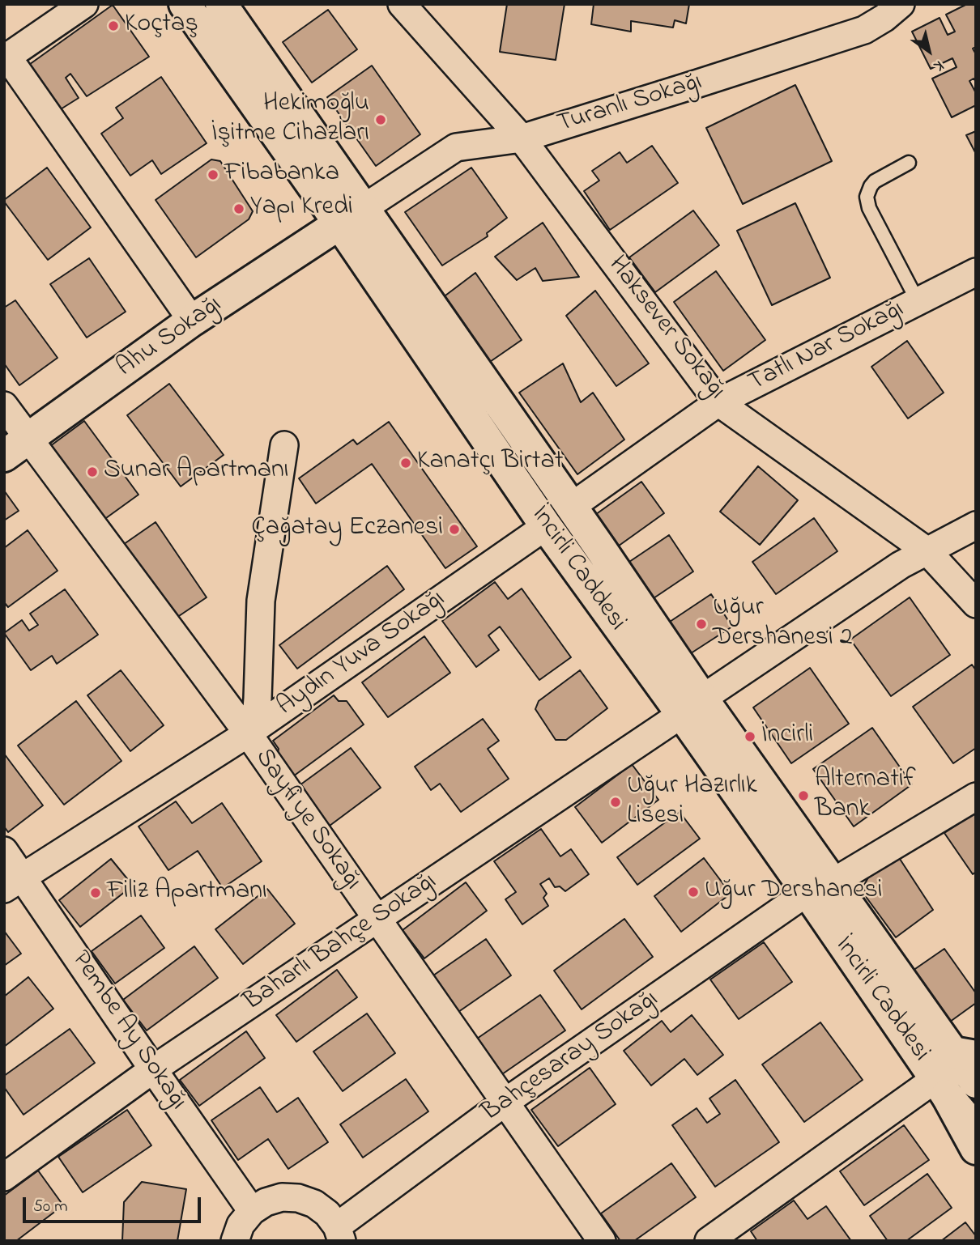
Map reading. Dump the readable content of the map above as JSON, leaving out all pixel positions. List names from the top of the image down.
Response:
{
  "streets": {
    "main road": ["Ahu Sokağı", "İncirli Caddesi"],
    "street": [
      "Turanlı Sokağı",
      "Haksever Sokağı",
      "Tatlı Nar Sokağı",
      "Aydın Yuva Sokağı",
      "Sayfiye Sokağı",
      "Baharlı Bahçe Sokağı",
      "Pembe Ay Sokağı",
      "Bahçesaray Sokağı"
    ]
  },
  "crossings": [
    ["Turanlı Sokağı", "Haksever Sokağı"],
    ["Turanlı Sokağı", "Ahu Sokağı"],
    ["Turanlı Sokağı", "İncirli Caddesi"],
    ["Haksever Sokağı", "Tatlı Nar Sokağı"],
    ["Haksever Sokağı", "Baharlı Bahçe Sokağı"],
    ["Ahu Sokağı", "İncirli Caddesi"],
    ["Ahu Sokağı", "Sayfiye Sokağı"],
    ["Tatlı Nar Sokağı", "İncirli Caddesi"],
    ["İncirli Caddesi", "Aydın Yuva Sokağı"],
    ["İncirli Caddesi", "Baharlı Bahçe Sokağı"],
    ["İncirli Caddesi", "Bahçesaray Sokağı"],
    ["Aydın Yuva Sokağı", "Sayfiye Sokağı"],
    ["Aydın Yuva Sokağı", "Pembe Ay Sokağı"],
    ["Sayfiye Sokağı", "Baharlı Bahçe Sokağı"],
    ["Sayfiye Sokağı", "Bahçesaray Sokağı"],
    ["Baharlı Bahçe Sokağı", "Pembe Ay Sokağı"]
  ],
  "places": [
    "Koçtaş",
    "Hekimoğlu İşitme Cihazları",
    "Fibabanka",
    "Yapı Kredi",
    "Kanatçı Birtat",
    "Sunar Apartmanı",
    "Çağatay Eczanesi",
    "Uğur Dershanesi 2",
    "İncirli",
    "Alternatif Bank",
    "Uğur Hazırlık Lisesi",
    "Uğur Dershanesi",
    "Filiz Apartmanı"
  ],
  "scale_bar": "50 m",
  "north": "bottom right"
}
